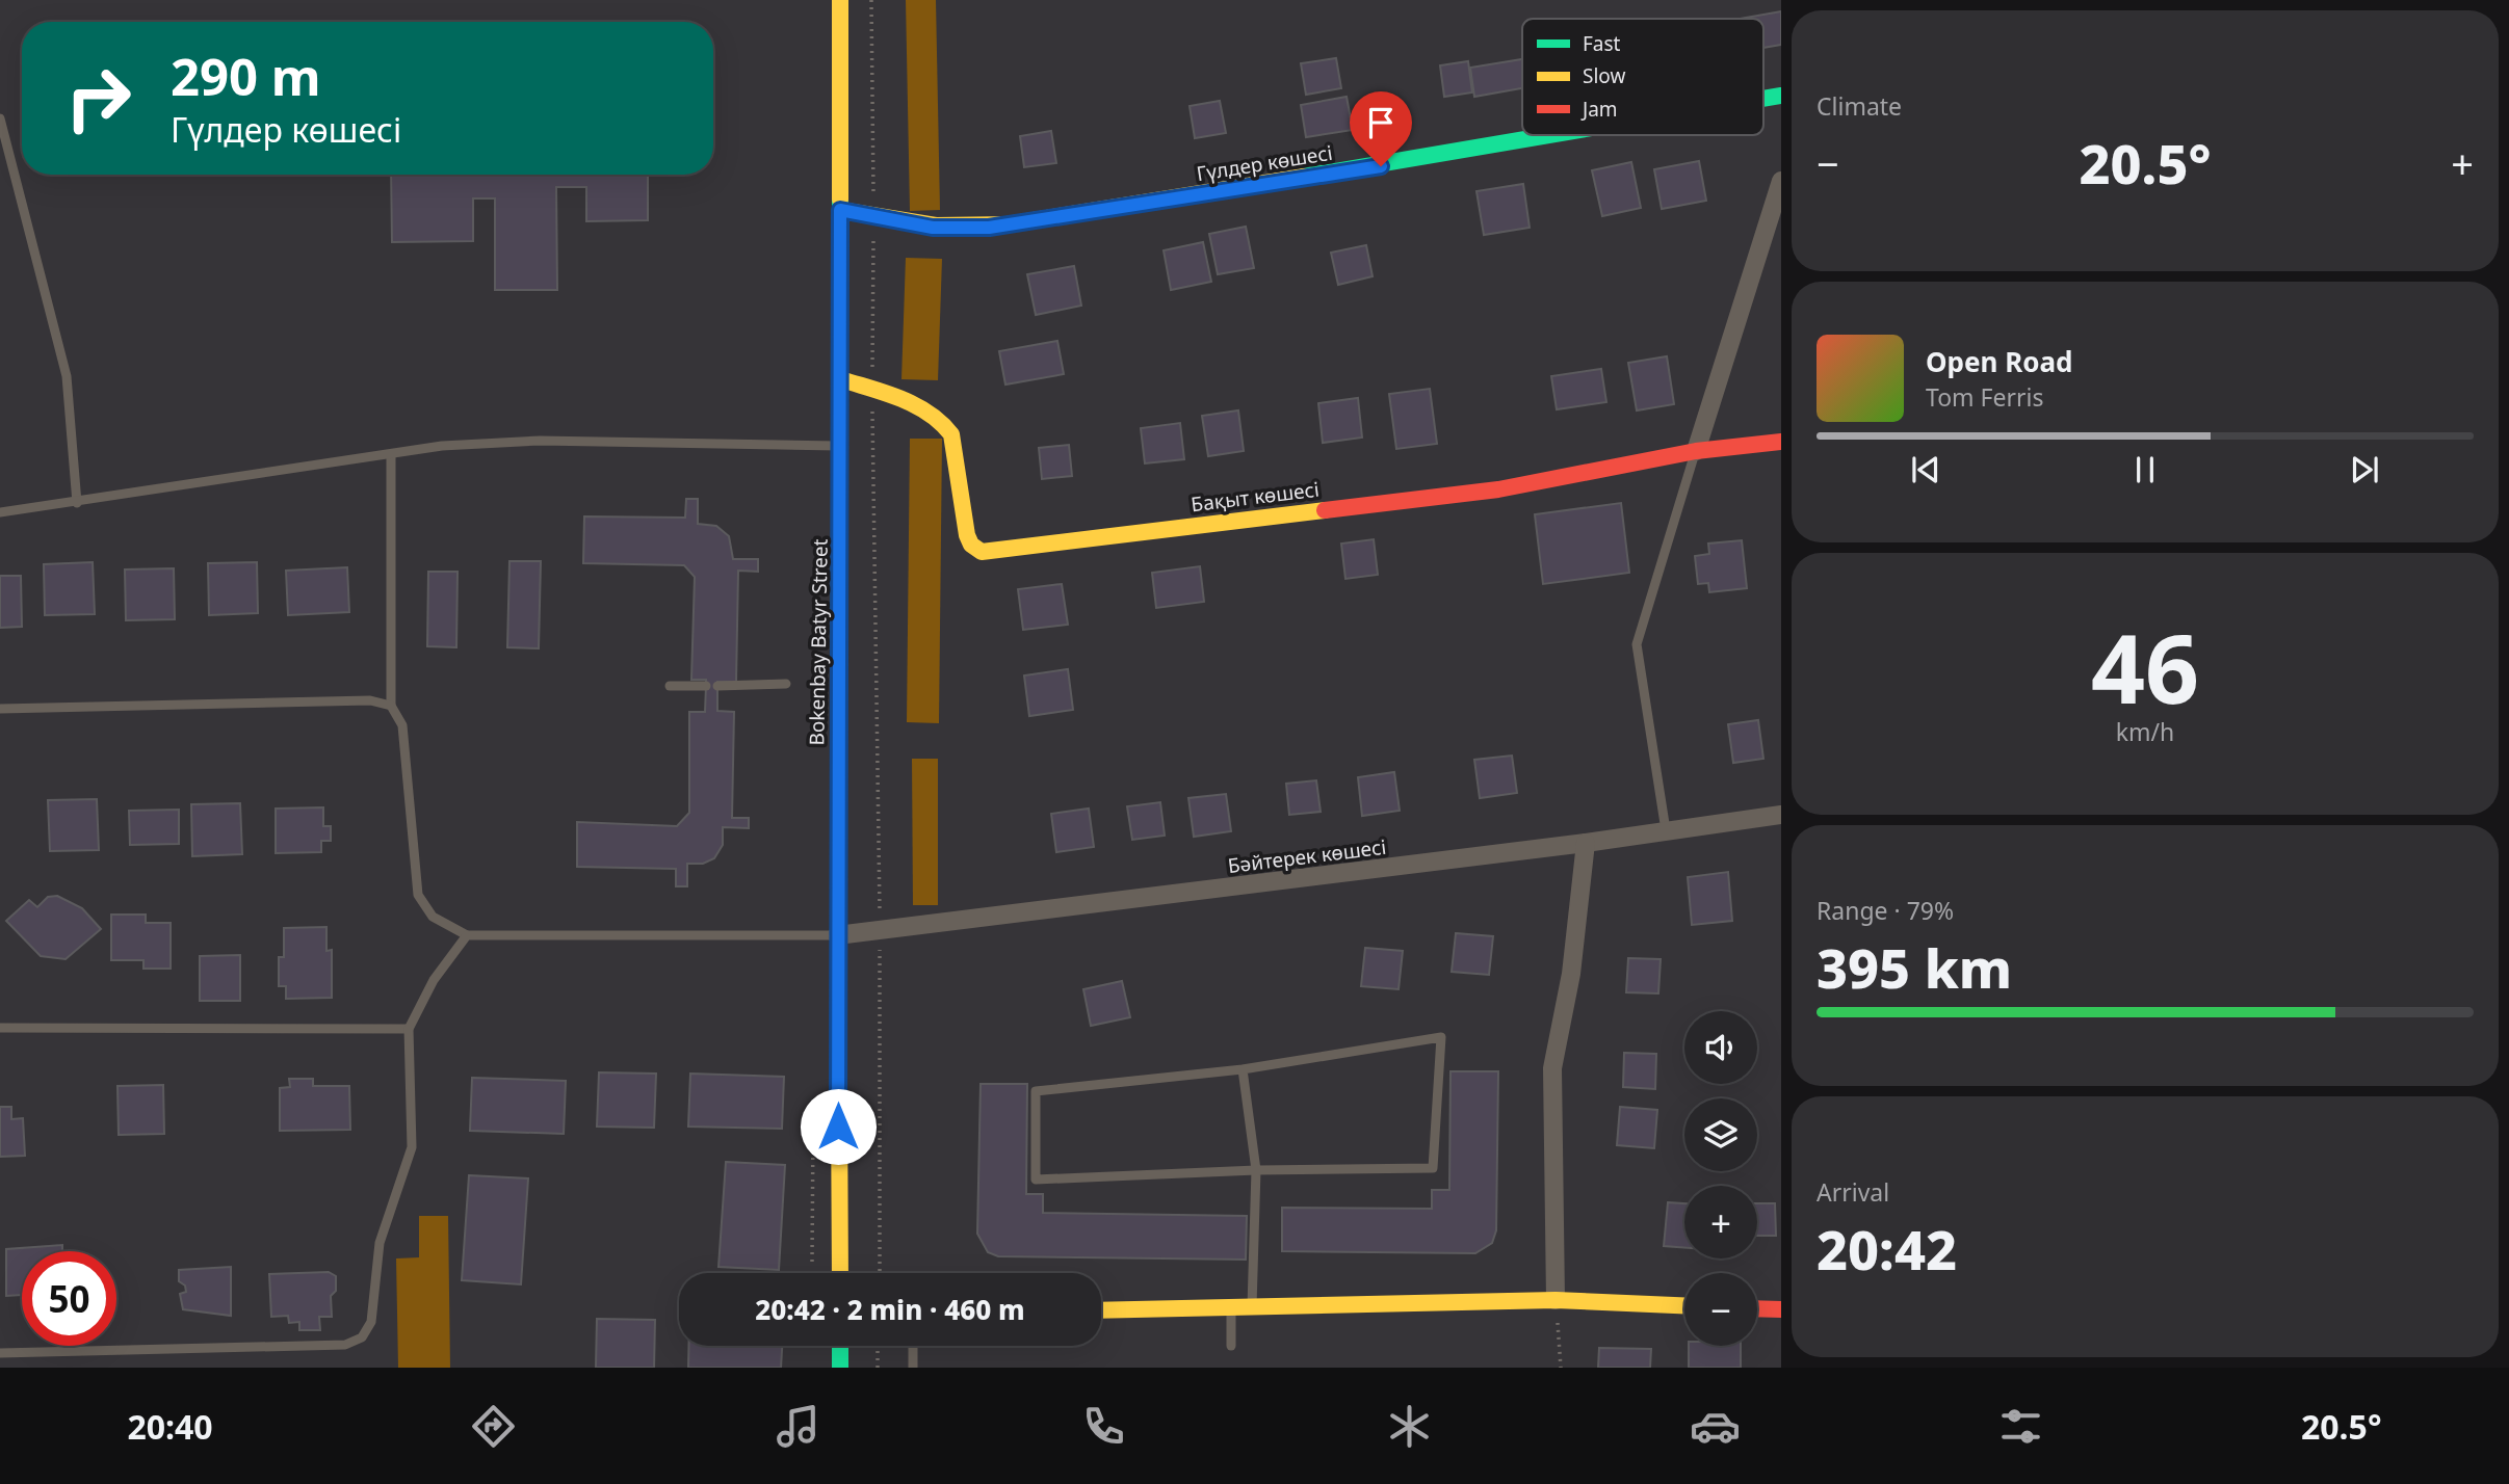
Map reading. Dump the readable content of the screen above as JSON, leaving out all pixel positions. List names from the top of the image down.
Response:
{
  "streets": {
    "street": [
      "Гүлдер көшесі",
      "Бақыт көшесі",
      "Bokenbay Batyr Street",
      "Бәйтерек көшесі"
    ]
  },
  "crossings": [
    ["Гүлдер көшесі", "Bokenbay Batyr Street"],
    ["Бақыт көшесі", "Bokenbay Batyr Street"],
    ["Bokenbay Batyr Street", "Бәйтерек көшесі"]
  ],
  "legend": ["Fast", "Slow", "Jam"],
  "page": {
    "tile": [
      "Climate",
      ["46", "km/h"],
      ["Range · 79%", "395 km"],
      ["Arrival", "20:42"]
    ],
    "turn": ["290 m", "Гүлдер көшесі"],
    "heat": ["−", "20.5°", "+"],
    "song": ["Open Road", "Tom Ferris"],
    "map_buttons": ["+", "−"],
    "limit": "50",
    "trip": "20:42 · 2 min · 460 m",
    "tabs": ["20:40", "20.5°"]
  }
}
